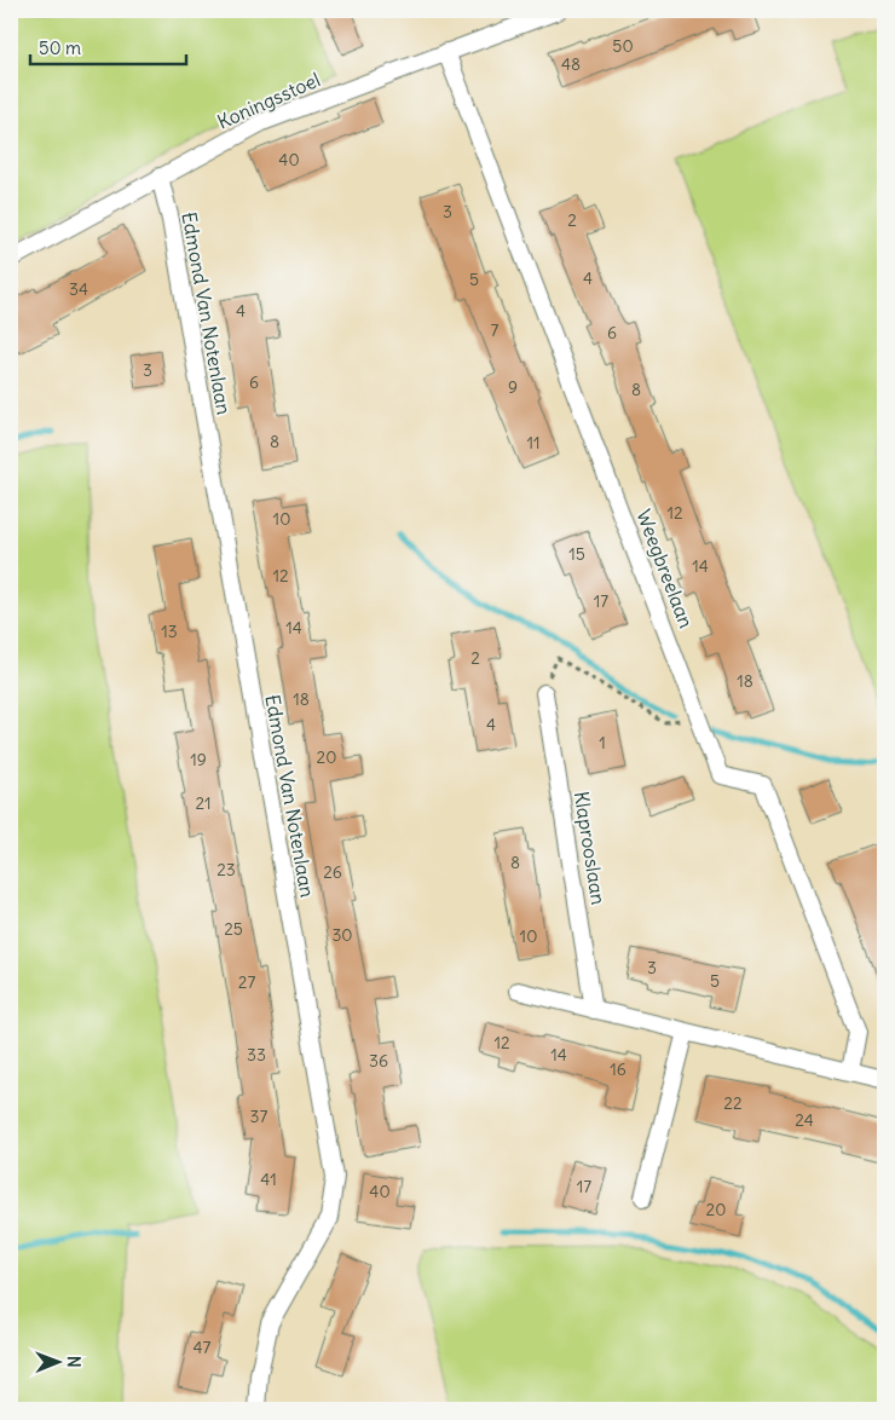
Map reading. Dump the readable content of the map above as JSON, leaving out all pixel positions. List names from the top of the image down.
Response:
{
  "streets": {
    "street": [
      "Koningsstoel",
      "Edmond Van Notenlaan",
      "Weegbreelaan",
      "Klaprooslaan"
    ]
  },
  "crossings": [
    ["Koningsstoel", "Edmond Van Notenlaan"],
    ["Koningsstoel", "Weegbreelaan"]
  ],
  "house_numbers": [
    "50",
    "48",
    "40",
    "3",
    "2",
    "4",
    "5",
    "34",
    "4",
    "7",
    "6",
    "3",
    "6",
    "9",
    "8",
    "8",
    "11",
    "12",
    "10",
    "15",
    "14",
    "12",
    "17",
    "14",
    "13",
    "2",
    "18",
    "18",
    "4",
    "1",
    "20",
    "19",
    "21",
    "8",
    "23",
    "26",
    "25",
    "30",
    "10",
    "3",
    "5",
    "27",
    "12",
    "33",
    "14",
    "36",
    "16",
    "22",
    "37",
    "24",
    "41",
    "17",
    "40",
    "20",
    "47"
  ],
  "scale_bar": "50 m",
  "north": "right"
}
